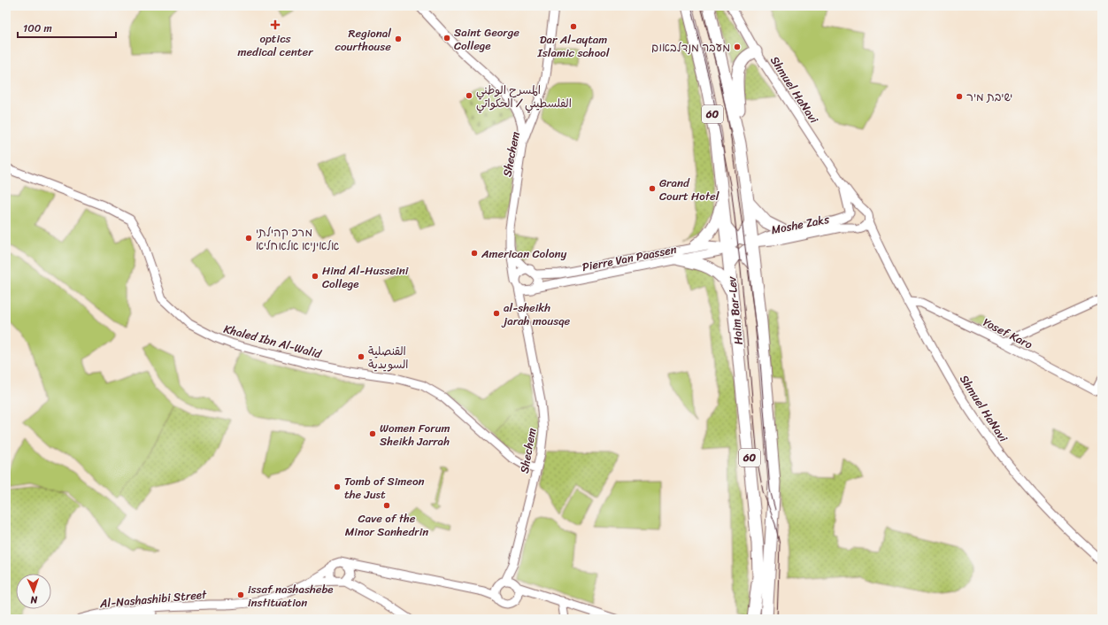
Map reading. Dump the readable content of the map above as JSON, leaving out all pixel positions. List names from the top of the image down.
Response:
{
  "streets": {
    "highway": ["60", "Haim Bar-Lev"],
    "street": [
      "Shmuel HaNavi",
      "Shechem",
      "Moshe Zaks",
      "Pierre Van Paassen",
      "Yosef Karo",
      "Khaled Ibn Al-Walid",
      "Al-Nashashibi Street"
    ]
  },
  "crossings": [
    ["Shmuel HaNavi", "Moshe Zaks"],
    ["Shmuel HaNavi", "Yosef Karo"],
    ["60", "Moshe Zaks"],
    ["Shechem", "Pierre Van Paassen"],
    ["Shechem", "Khaled Ibn Al-Walid"],
    ["Moshe Zaks", "Pierre Van Paassen"],
    ["Moshe Zaks", "Haim Bar-Lev"],
    ["Pierre Van Paassen", "Haim Bar-Lev"]
  ],
  "places": {
    "health": ["optics medical center"],
    "other": [
      "Dar Al-aytam Islamic school",
      "Saint George College",
      "Regional courthouse",
      "מעבר מנדלבאום",
      "المسرح الوطني الفلسطيني / الحكواتي",
      "ישיבת מיר",
      "Grand Court Hotel",
      "מרכ קהילתי אלאיניא אלאחליא",
      "American Colony",
      "Hind Al-Husseini College",
      "al-sheikh jarah mousqe",
      "القنصلية السويدية",
      "Women Forum Sheikh Jarrah",
      "Tomb of Simeon the Just",
      "Cave of the Minor Sanhedrin",
      "issaf nashashebe instituation"
    ]
  },
  "scale_bar": "100 m",
  "north": "bottom"
}
